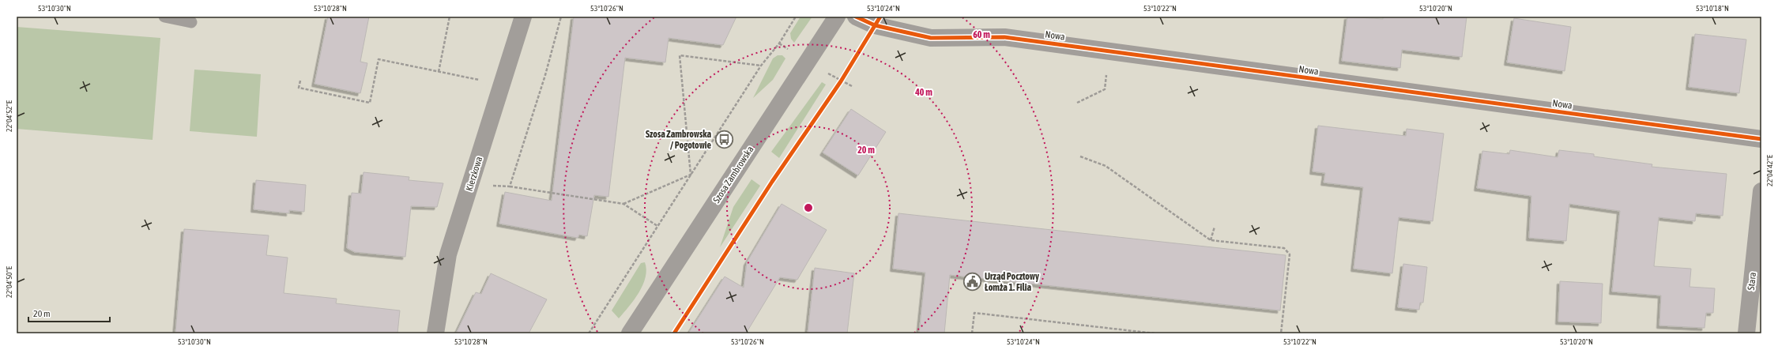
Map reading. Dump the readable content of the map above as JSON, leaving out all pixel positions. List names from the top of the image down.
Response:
{
  "streets": {
    "street": [
      "Nowa",
      "Kierzkowa",
      "Szosa Zambrowska",
      "Stara"
    ]
  },
  "places": {
    "bus stop": ["Szosa Zambrowska / Pogotowie"],
    "public building": ["Urząd Pocztowy Łomża 1. Filia"]
  },
  "scale_bar": "20 m",
  "coordinates": [
    "53°10'30\"N",
    "53°10'28\"N",
    "53°10'26\"N",
    "53°10'24\"N",
    "53°10'22\"N",
    "53°10'20\"N",
    "53°10'18\"N",
    "22°04'52\"E",
    "22°04'42\"E",
    "22°04'50\"E"
  ],
  "rings": ["60 m", "40 m", "20 m"]
}
